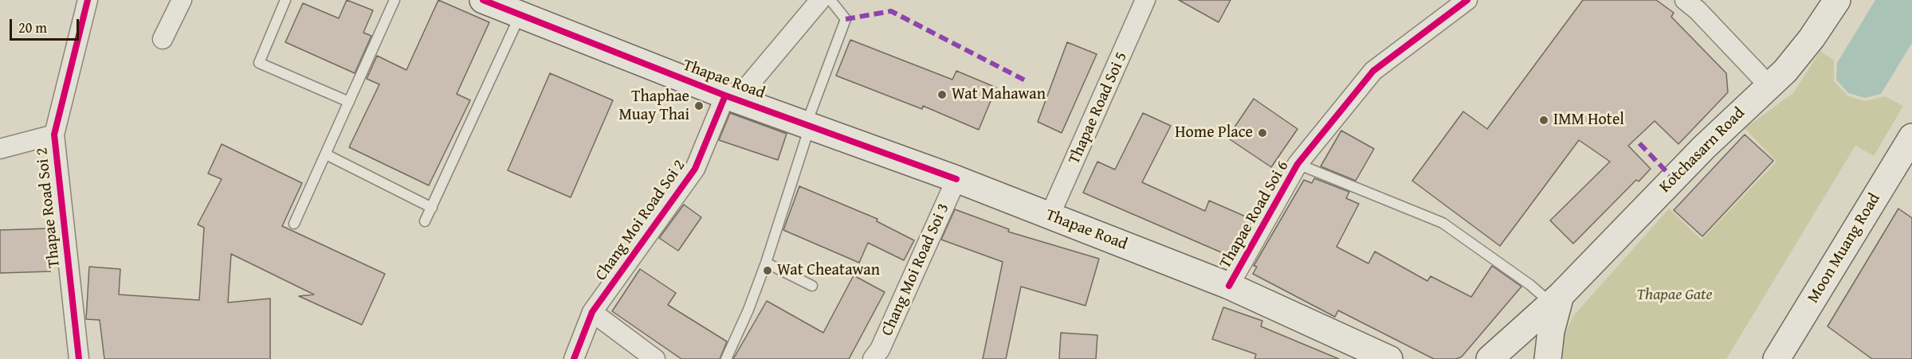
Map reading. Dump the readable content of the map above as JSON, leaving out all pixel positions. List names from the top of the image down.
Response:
{
  "streets": {
    "main road": ["Thapae Road", "Kotchasarn Road", "Moon Muang Road"],
    "street": [
      "Thapae Road Soi 5",
      "Thapae Road Soi 2",
      "Thapae Road Soi 6",
      "Chang Moi Road Soi 2",
      "Chang Moi Road Soi 3"
    ]
  },
  "crossings": [
    ["Thapae Road", "Thapae Road Soi 5"],
    ["Thapae Road", "Thapae Road Soi 6"],
    ["Thapae Road", "Chang Moi Road Soi 2"],
    ["Thapae Road", "Chang Moi Road Soi 3"]
  ],
  "parks": ["Thapae Gate"],
  "places": [
    "Wat Mahawan",
    "Thaphae Muay Thai",
    "IMM Hotel",
    "Home Place",
    "Wat Cheatawan"
  ],
  "scale_bar": "20 m"
}
